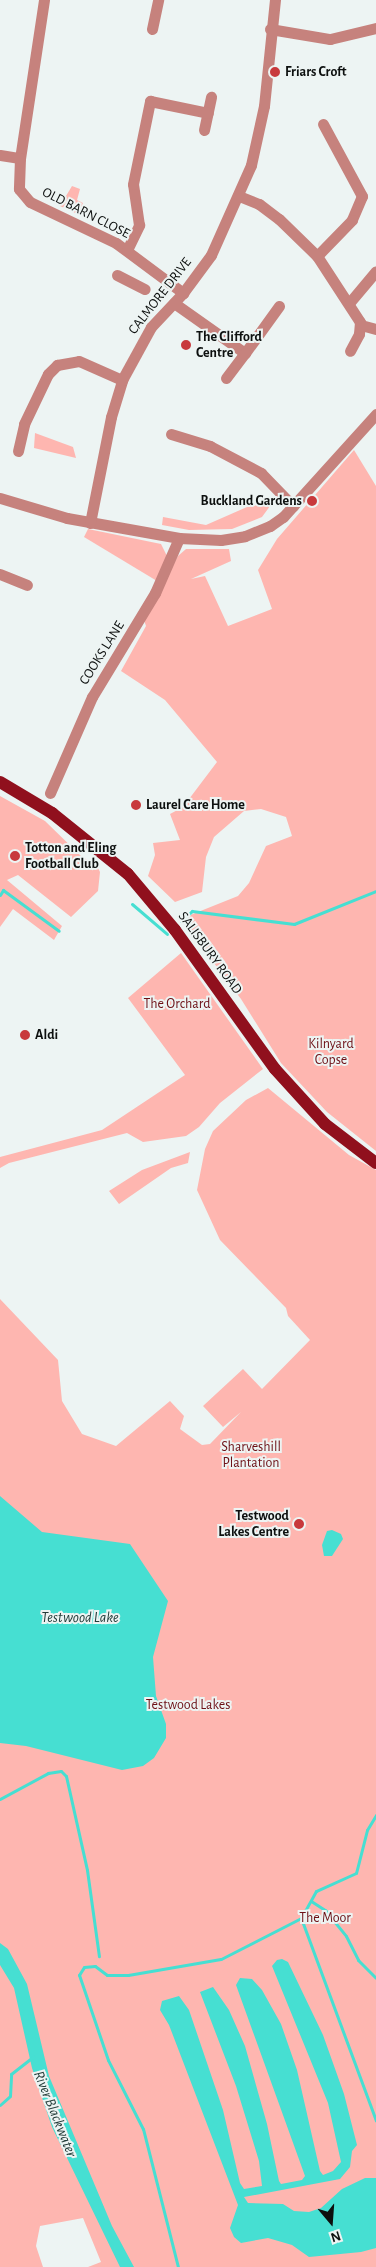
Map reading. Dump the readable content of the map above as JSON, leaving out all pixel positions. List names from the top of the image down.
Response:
{
  "streets": {
    "main road": ["SALISBURY ROAD"],
    "street": ["OLD BARN CLOSE", "CALMORE DRIVE", "COOKS LANE"]
  },
  "crossings": [
    ["OLD BARN CLOSE", "CALMORE DRIVE"]
  ],
  "water": ["Testwood Lake", "River Blackwater"],
  "parks": [
    "The Orchard",
    "Kilnyard Copse",
    "Sharveshill Plantation",
    "Testwood Lakes",
    "The Moor"
  ],
  "places": [
    "Friars Croft",
    "The Clifford Centre",
    "Buckland Gardens",
    "Laurel Care Home",
    "Totton and Eling Football Club",
    "Aldi",
    "Testwood Lakes Centre"
  ],
  "north": "bottom"
}
